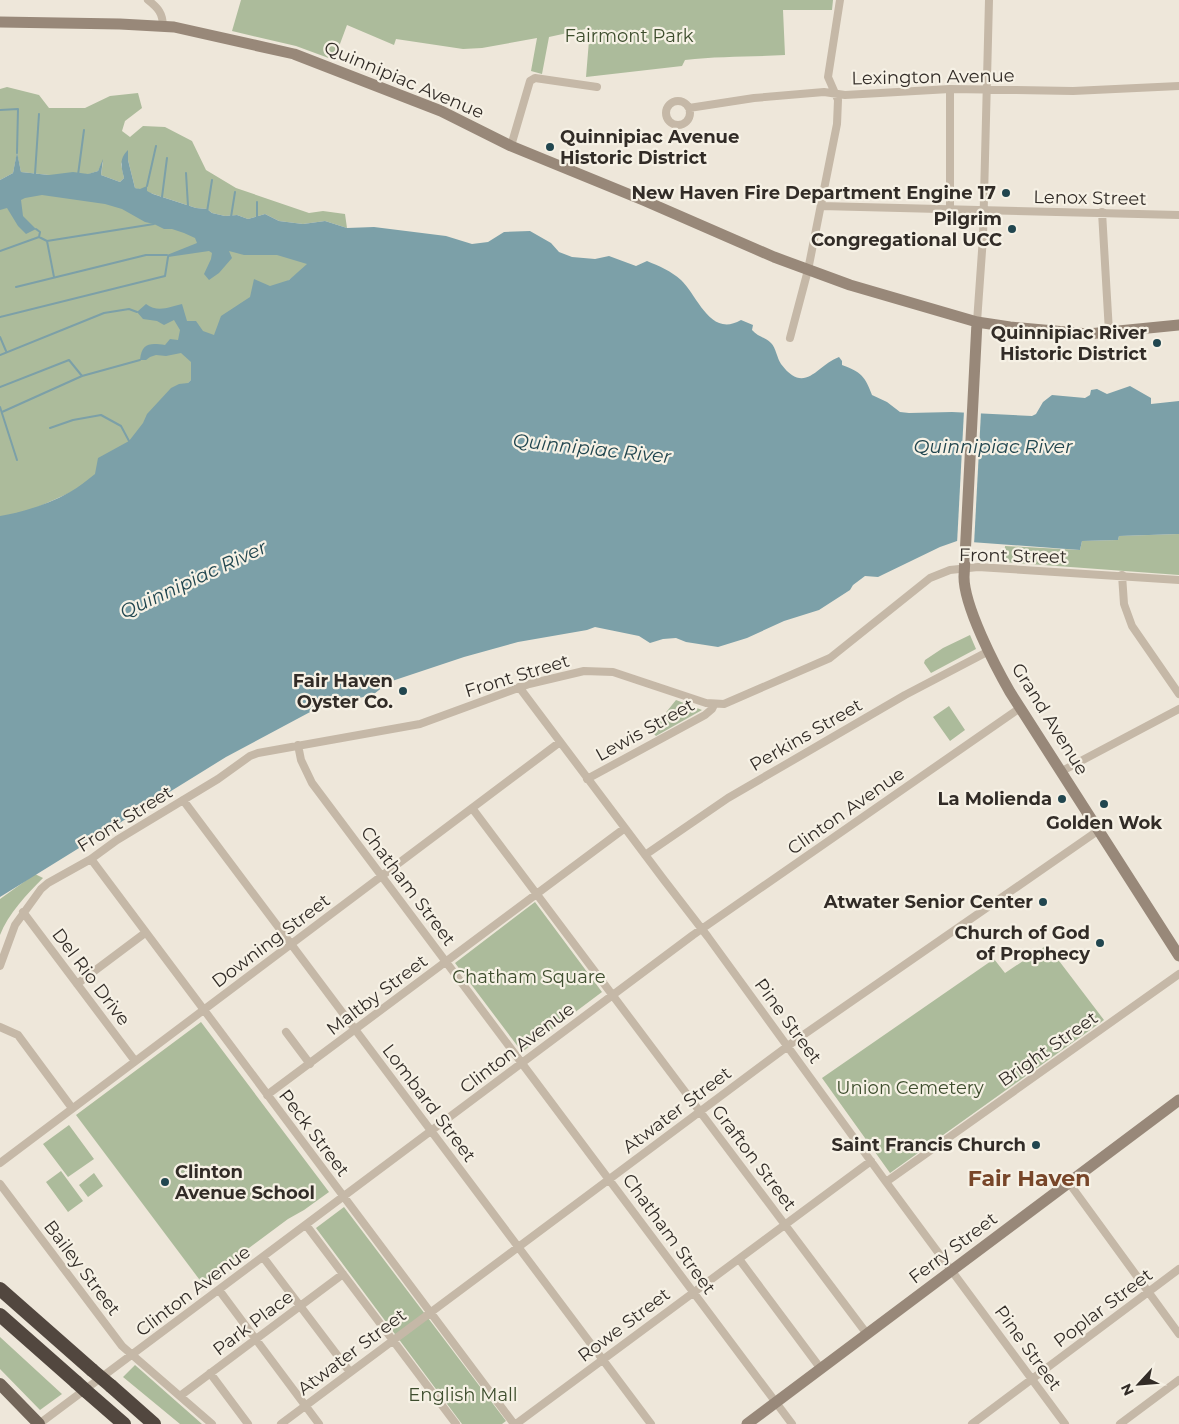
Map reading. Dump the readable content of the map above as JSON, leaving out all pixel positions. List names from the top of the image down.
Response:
{
  "streets": {
    "main road": ["Quinnipiac Avenue", "Grand Avenue", "Ferry Street"],
    "street": [
      "Lexington Avenue",
      "Lenox Street",
      "Front Street",
      "Lewis Street",
      "Perkins Street",
      "Clinton Avenue",
      "Chatham Street",
      "Downing Street",
      "Del Rio Drive",
      "Maltby Street",
      "Pine Street",
      "Bright Street",
      "Lombard Street",
      "Atwater Street",
      "Peck Street",
      "Grafton Street",
      "Bailey Street",
      "Poplar Street",
      "Park Place",
      "Rowe Street"
    ]
  },
  "crossings": [
    ["Quinnipiac Avenue", "Grand Avenue"],
    ["Front Street", "Grand Avenue"],
    ["Front Street", "Lewis Street"],
    ["Front Street", "Chatham Street"],
    ["Front Street", "Del Rio Drive"],
    ["Front Street", "Pine Street"],
    ["Front Street", "Lombard Street"],
    ["Front Street", "Peck Street"],
    ["Grand Avenue", "Perkins Street"],
    ["Grand Avenue", "Clinton Avenue"],
    ["Grand Avenue", "Atwater Street"],
    ["Lewis Street", "Pine Street"],
    ["Perkins Street", "Pine Street"],
    ["Clinton Avenue", "Chatham Street"],
    ["Clinton Avenue", "Pine Street"],
    ["Clinton Avenue", "Lombard Street"],
    ["Clinton Avenue", "Peck Street"],
    ["Clinton Avenue", "Grafton Street"],
    ["Clinton Avenue", "Bailey Street"],
    ["Chatham Street", "Downing Street"],
    ["Chatham Street", "Maltby Street"],
    ["Chatham Street", "Atwater Street"],
    ["Chatham Street", "Ferry Street"],
    ["Chatham Street", "Rowe Street"],
    ["Downing Street", "Del Rio Drive"],
    ["Downing Street", "Pine Street"],
    ["Downing Street", "Lombard Street"],
    ["Downing Street", "Peck Street"],
    ["Downing Street", "Grafton Street"],
    ["Maltby Street", "Pine Street"],
    ["Maltby Street", "Lombard Street"],
    ["Maltby Street", "Peck Street"],
    ["Maltby Street", "Grafton Street"],
    ["Pine Street", "Bright Street"],
    ["Pine Street", "Atwater Street"],
    ["Pine Street", "Ferry Street"],
    ["Pine Street", "Poplar Street"],
    ["Pine Street", "Rowe Street"],
    ["Lombard Street", "Atwater Street"],
    ["Lombard Street", "Rowe Street"],
    ["Atwater Street", "Peck Street"],
    ["Atwater Street", "Grafton Street"],
    ["Peck Street", "Rowe Street"],
    ["Grafton Street", "Ferry Street"],
    ["Grafton Street", "Rowe Street"],
    ["Bailey Street", "Park Place"]
  ],
  "districts": ["Fair Haven"],
  "water": ["Quinnipiac River"],
  "parks": [
    "Fairmont Park",
    "Chatham Square",
    "Union Cemetery",
    "English Mall"
  ],
  "places": [
    "Quinnipiac Avenue Historic District",
    "New Haven Fire Department Engine 17",
    "Pilgrim Congregational UCC",
    "Quinnipiac River Historic District",
    "Fair Haven Oyster Co.",
    "La Molienda",
    "Golden Wok",
    "Atwater Senior Center",
    "Church of God of Prophecy",
    "Saint Francis Church",
    "Clinton Avenue School"
  ],
  "north": "bottom left"
}
